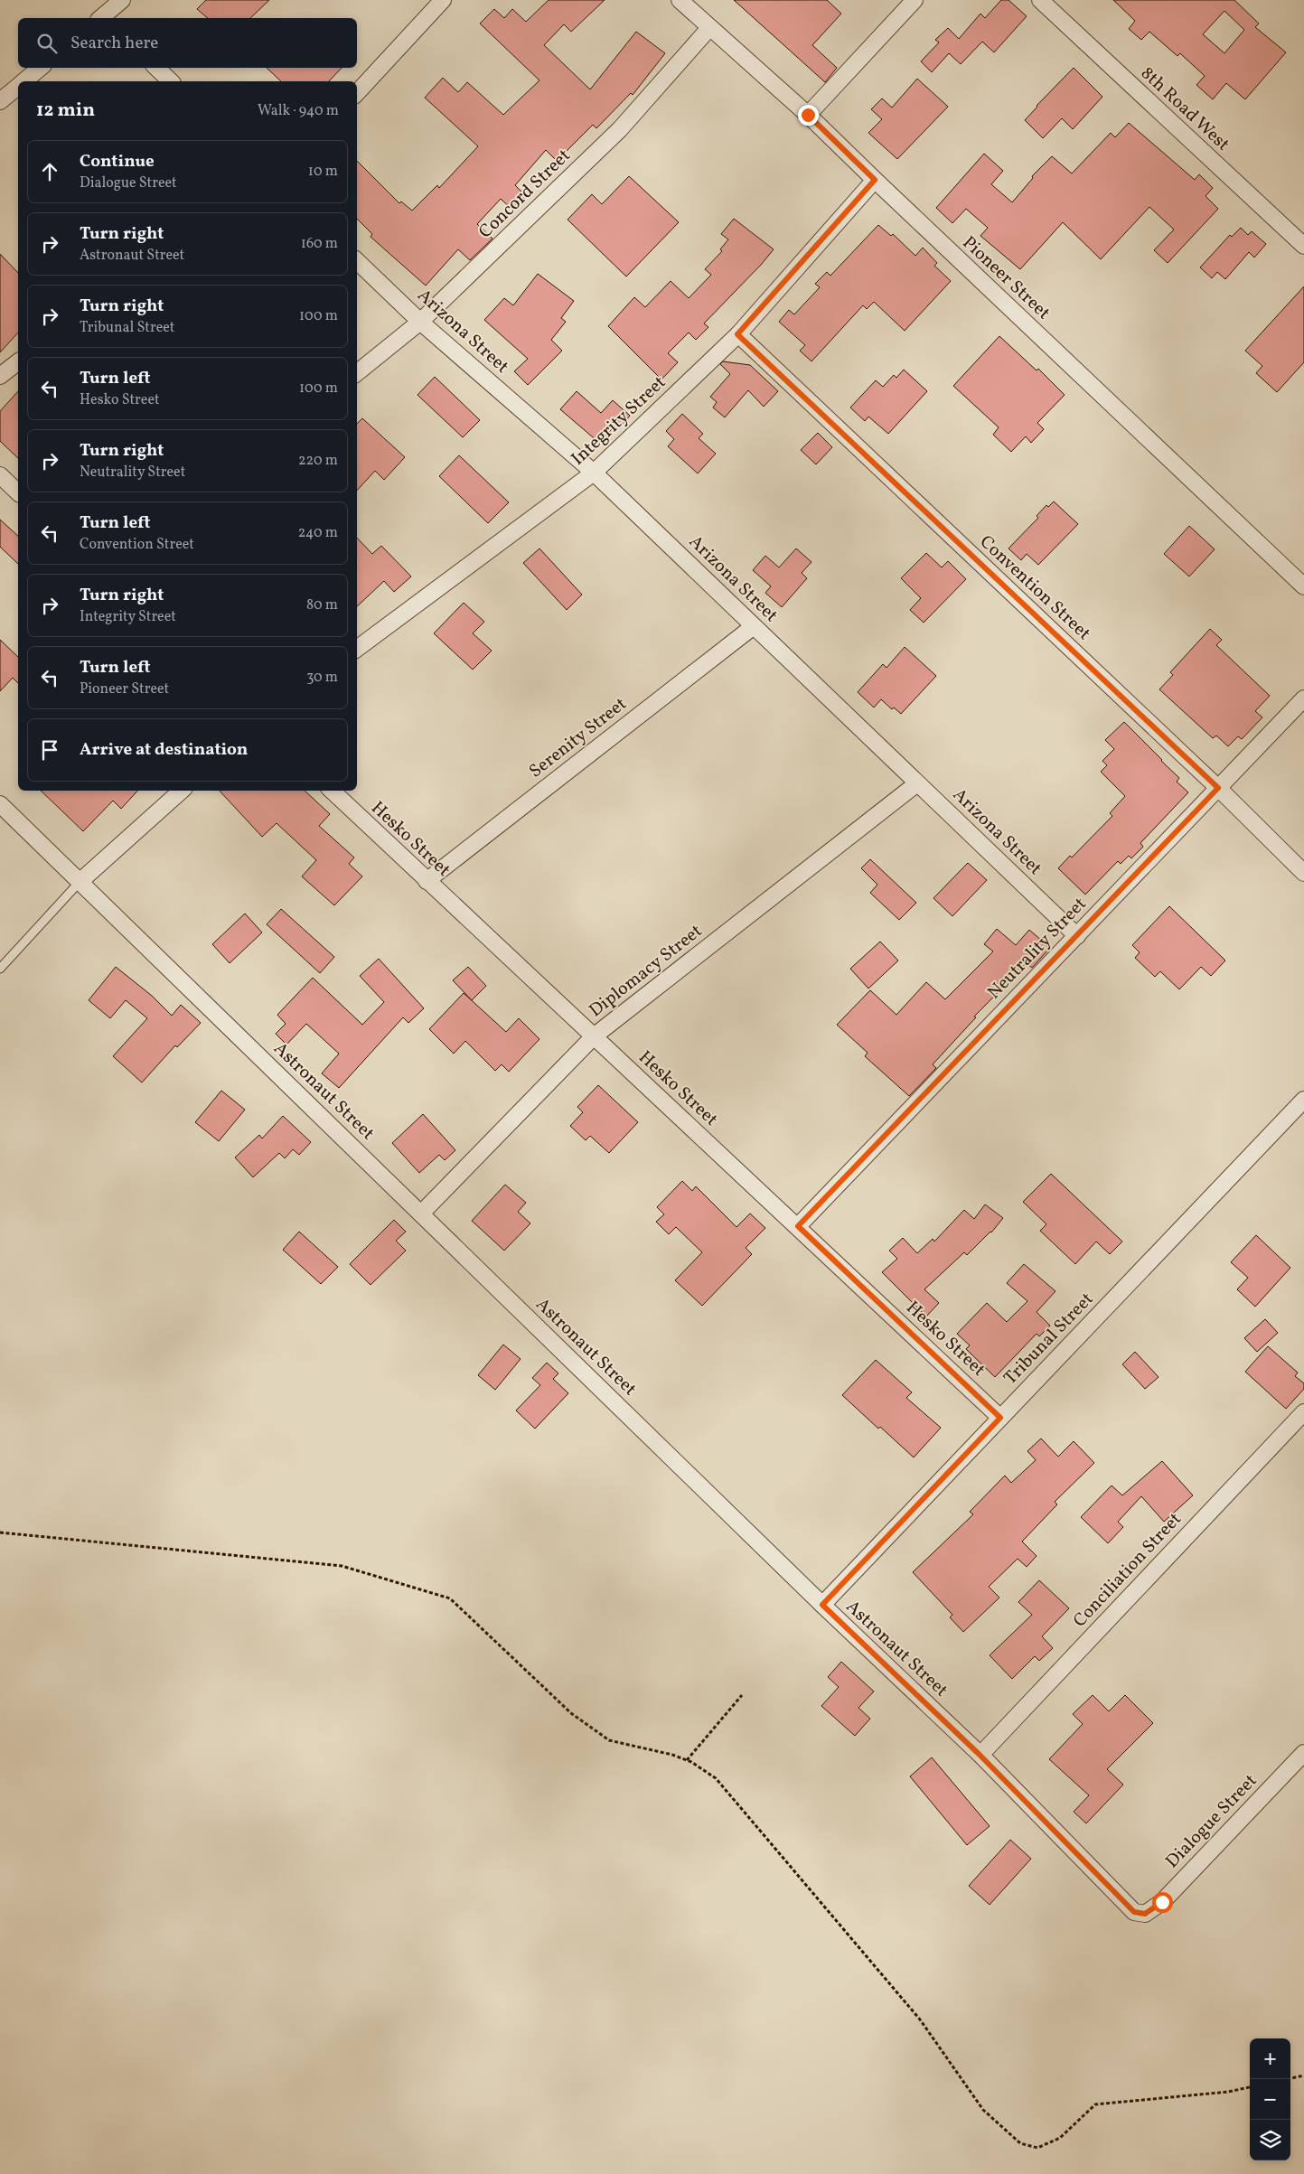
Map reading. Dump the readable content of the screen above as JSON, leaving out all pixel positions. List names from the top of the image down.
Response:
{
  "streets": {
    "street": [
      "8th Road West",
      "Concord Street",
      "Pioneer Street",
      "Arizona Street",
      "Integrity Street",
      "Convention Street",
      "Serenity Street",
      "Hesko Street",
      "Neutrality Street",
      "Diplomacy Street",
      "Astronaut Street",
      "Tribunal Street",
      "Conciliation Street",
      "Dialogue Street"
    ]
  },
  "crossings": [
    ["Concord Street", "Pioneer Street"],
    ["Concord Street", "Arizona Street"],
    ["Pioneer Street", "Integrity Street"],
    ["Arizona Street", "Integrity Street"],
    ["Arizona Street", "Serenity Street"],
    ["Arizona Street", "Neutrality Street"],
    ["Arizona Street", "Diplomacy Street"],
    ["Integrity Street", "Convention Street"],
    ["Convention Street", "Neutrality Street"],
    ["Serenity Street", "Hesko Street"],
    ["Hesko Street", "Neutrality Street"],
    ["Hesko Street", "Diplomacy Street"],
    ["Hesko Street", "Tribunal Street"],
    ["Diplomacy Street", "Astronaut Street"],
    ["Astronaut Street", "Tribunal Street"],
    ["Astronaut Street", "Conciliation Street"],
    ["Astronaut Street", "Dialogue Street"]
  ],
  "page": {
    "search": "Search here",
    "heading": ["12 min", "Walk · 940 m"],
    "list": [
      ["Continue", "Dialogue Street", "10 m"],
      ["Turn right", "Astronaut Street", "160 m"],
      ["Turn right", "Tribunal Street", "100 m"],
      ["Turn left", "Hesko Street", "100 m"],
      ["Turn right", "Neutrality Street", "220 m"],
      ["Turn left", "Convention Street", "240 m"],
      ["Turn right", "Integrity Street", "80 m"],
      ["Turn left", "Pioneer Street", "30 m"],
      "Arrive at destination"
    ],
    "map_buttons": ["+", "−"]
  }
}
